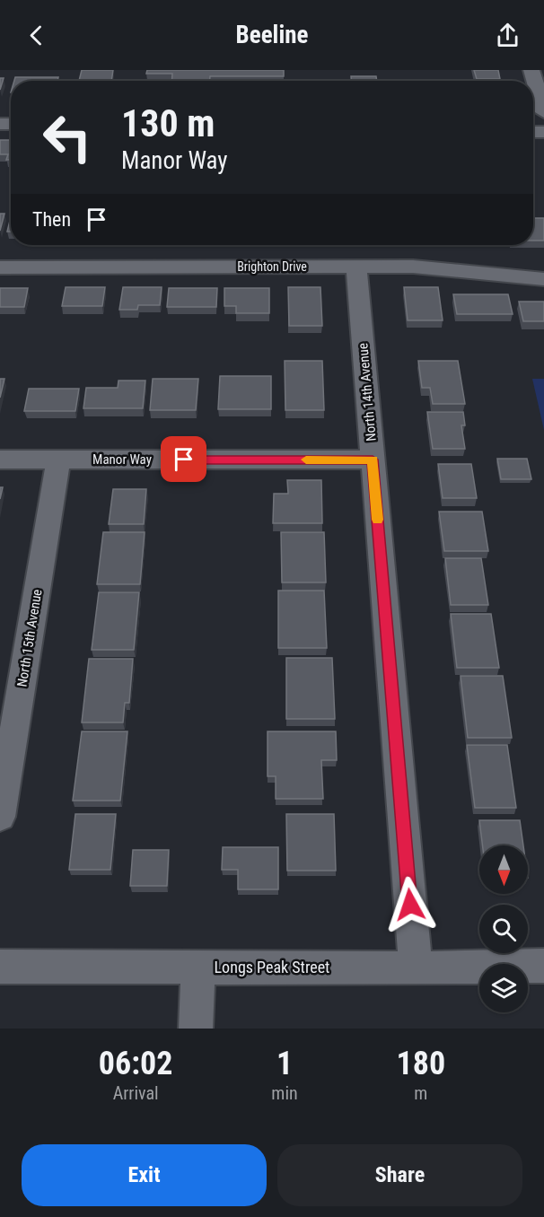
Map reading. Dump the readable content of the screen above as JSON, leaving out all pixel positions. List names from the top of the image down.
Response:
{
  "streets": {
    "street": [
      "Brighton Drive",
      "North 14th Avenue",
      "Manor Way",
      "North 15th Avenue",
      "Longs Peak Street"
    ]
  },
  "crossings": [
    ["Brighton Drive", "North 14th Avenue"],
    ["North 14th Avenue", "Manor Way"],
    ["North 14th Avenue", "Longs Peak Street"],
    ["Manor Way", "North 15th Avenue"]
  ],
  "north": "bottom",
  "page": {
    "header": "Beeline",
    "turn": ["130 m", "Manor Way"],
    "then": "Then",
    "eta": [
      "06:02",
      "Arrival",
      "1",
      "min",
      "180",
      "m"
    ],
    "buttons": ["Exit", "Share"]
  }
}
